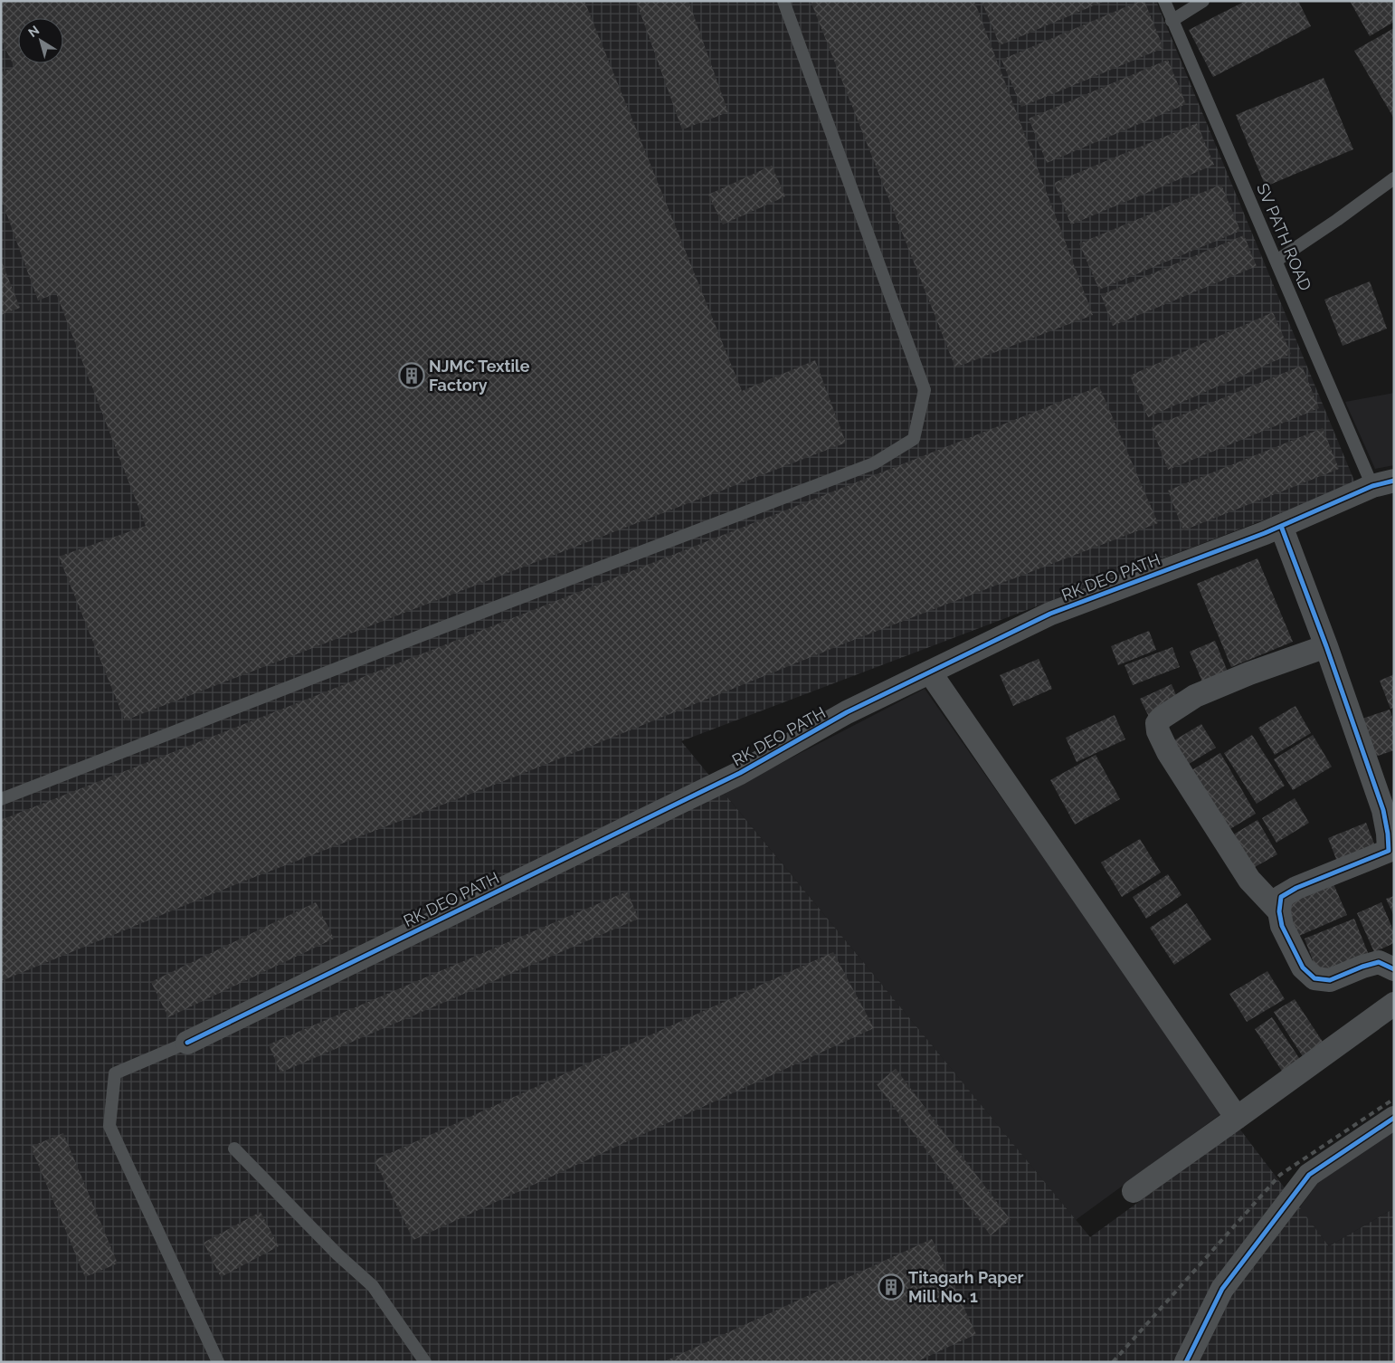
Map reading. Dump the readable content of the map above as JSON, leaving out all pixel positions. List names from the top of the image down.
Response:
{
  "streets": {
    "street": ["RK DEO PATH"],
    "lane": ["SV PATH ROAD"]
  },
  "crossings": [
    ["SV PATH ROAD", "RK DEO PATH"]
  ],
  "places": {
    "building": ["NJMC Textile Factory", "Titagarh Paper Mill No. 1"]
  },
  "north": "top left"
}
